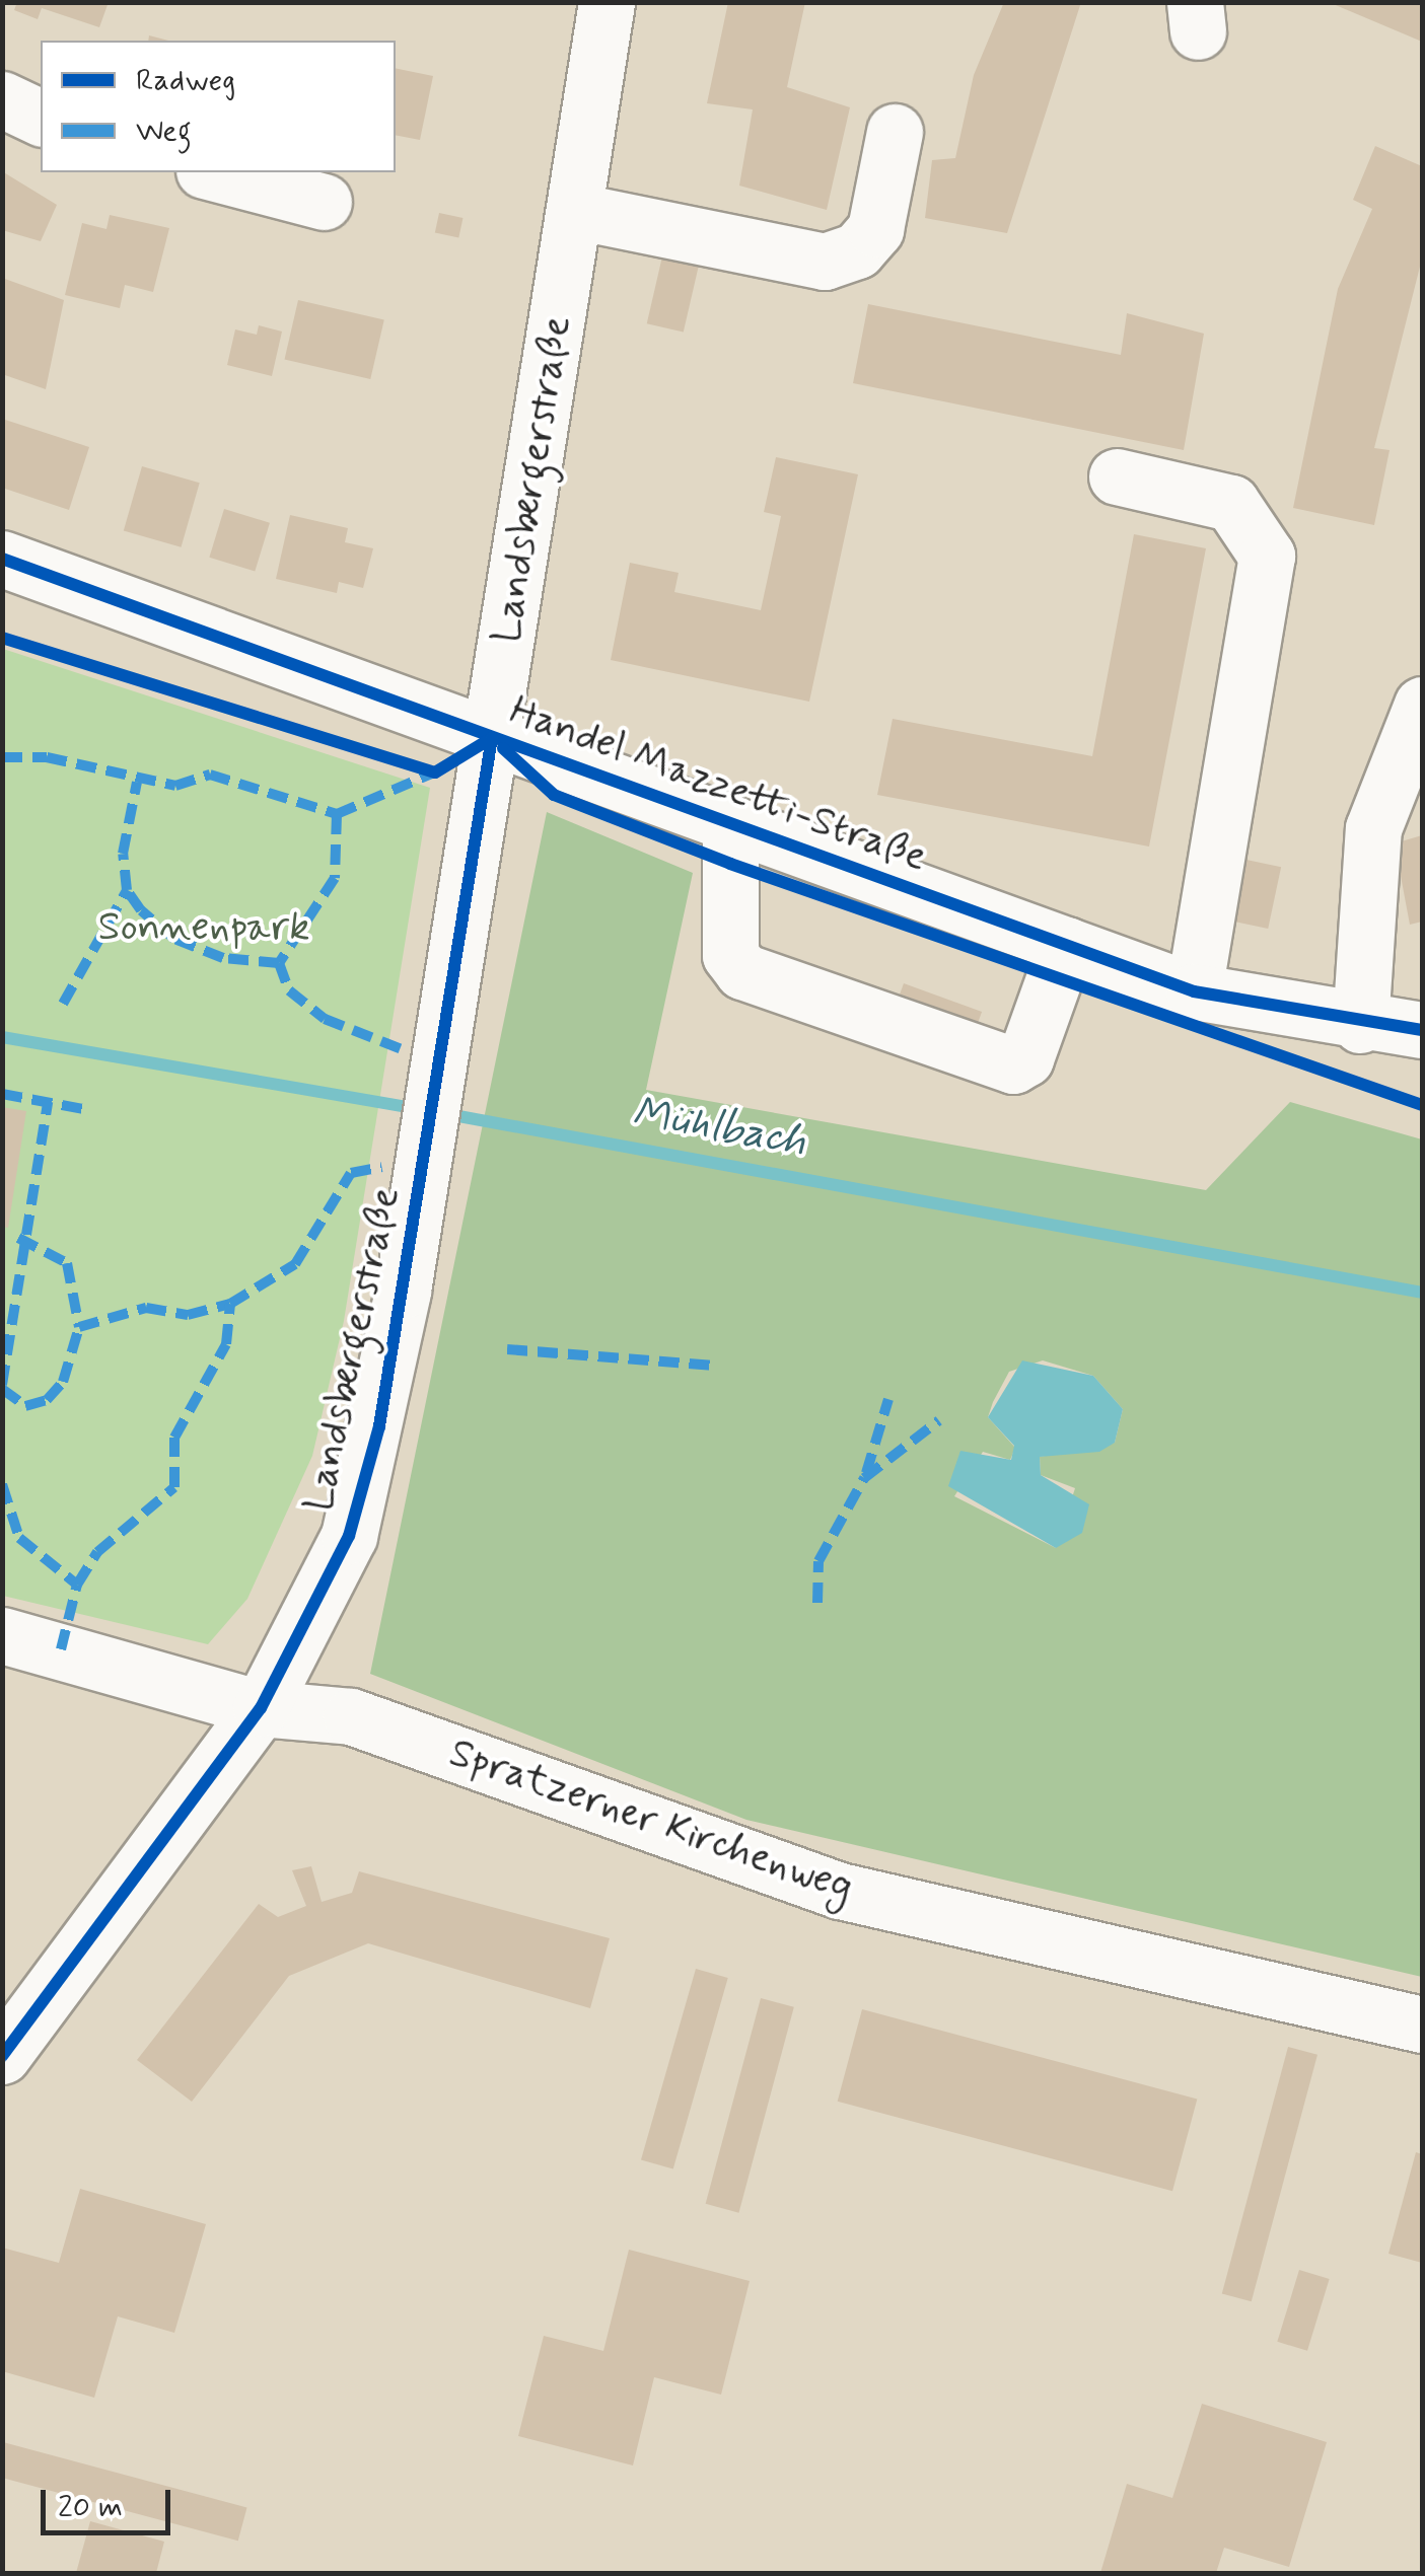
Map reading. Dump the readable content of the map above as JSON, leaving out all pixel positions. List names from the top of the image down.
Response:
{
  "streets": {
    "street": ["Landsbergerstraße", "Handel Mazzetti-Straße", "Spratzerner Kirchenweg"]
  },
  "crossings": [
    ["Landsbergerstraße", "Handel Mazzetti-Straße"],
    ["Landsbergerstraße", "Spratzerner Kirchenweg"]
  ],
  "water": ["Mühlbach"],
  "parks": ["Sonnenpark"],
  "legend": ["Radweg", "Weg"],
  "scale_bar": "20 m"
}
